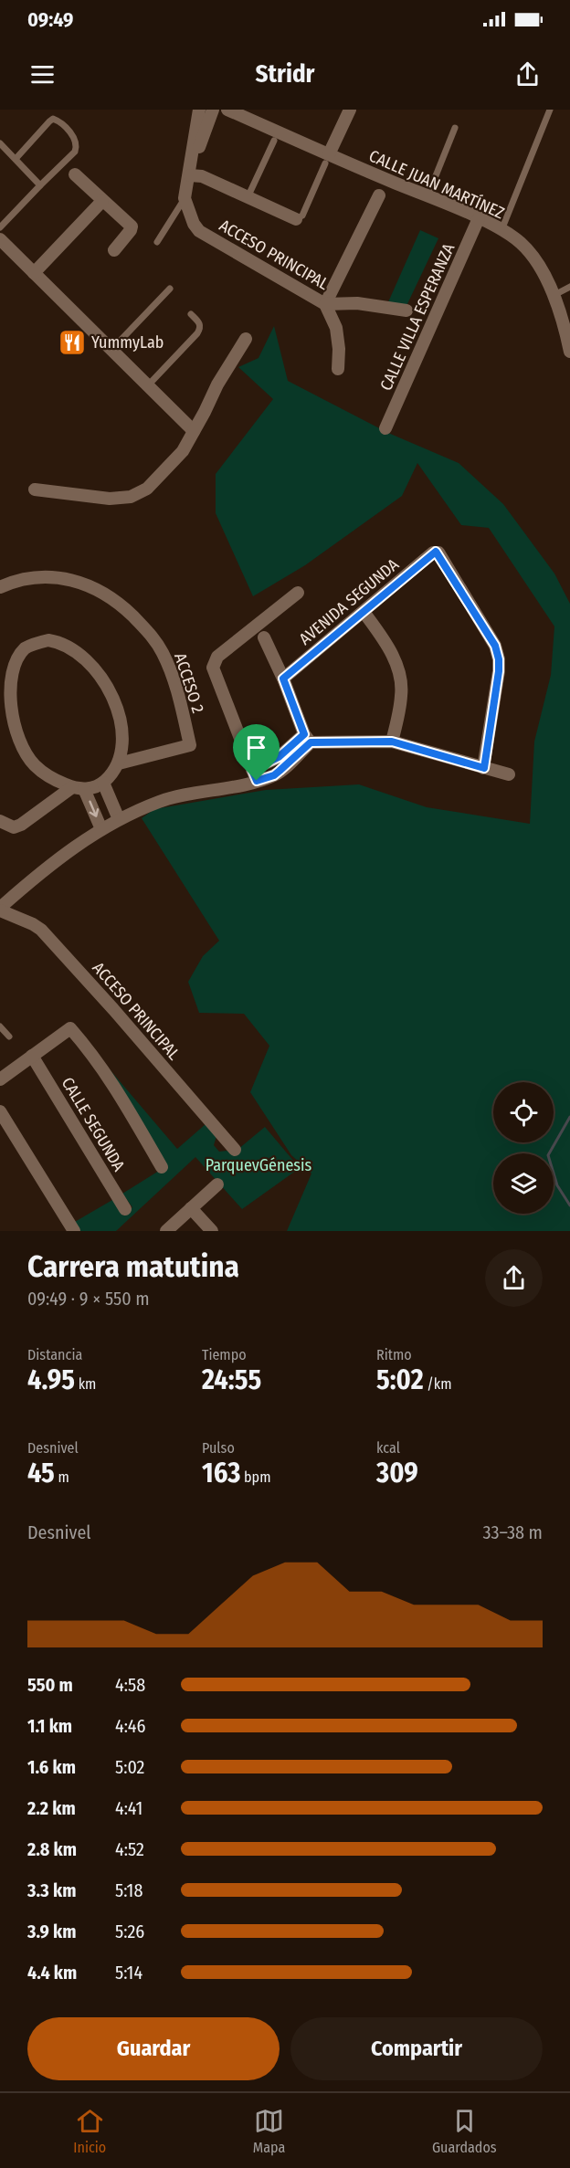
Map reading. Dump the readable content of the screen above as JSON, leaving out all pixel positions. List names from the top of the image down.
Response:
{
  "streets": {
    "street": [
      "CALLE JUAN MARTÍNEZ",
      "ACCESO PRINCIPAL",
      "CALLE VILLA ESPERANZA",
      "AVENIDA SEGUNDA",
      "ACCESO 2",
      "CALLE SEGUNDA"
    ]
  },
  "crossings": [
    ["CALLE JUAN MARTÍNEZ", "CALLE VILLA ESPERANZA"]
  ],
  "parks": ["ParquevGénesis"],
  "places": {
    "restaurant": ["YummyLab"]
  },
  "page": {
    "status": "09:49",
    "header": "Stridr",
    "heading": ["Carrera matutina", "09:49 · 9 × 550 m"],
    "stats": [
      ["Distancia", "4.95 km"],
      ["Tiempo", "24:55"],
      ["Ritmo", "5:02 /km"],
      ["Desnivel", "45 m"],
      ["Pulso", "163 bpm"],
      ["kcal", "309"]
    ],
    "chart": ["Desnivel", "33–38 m"],
    "list": [
      {
        "name": "550 m",
        "note": "4:58"
      },
      {
        "name": "1.1 km",
        "note": "4:46"
      },
      {
        "name": "1.6 km",
        "note": "5:02"
      },
      {
        "name": "2.2 km",
        "note": "4:41"
      },
      {
        "name": "2.8 km",
        "note": "4:52"
      },
      {
        "name": "3.3 km",
        "note": "5:18"
      },
      {
        "name": "3.9 km",
        "note": "5:26"
      },
      {
        "name": "4.4 km",
        "note": "5:14"
      }
    ],
    "buttons": ["Guardar", "Compartir"],
    "tabs": ["Inicio", "Mapa", "Guardados"]
  }
}
